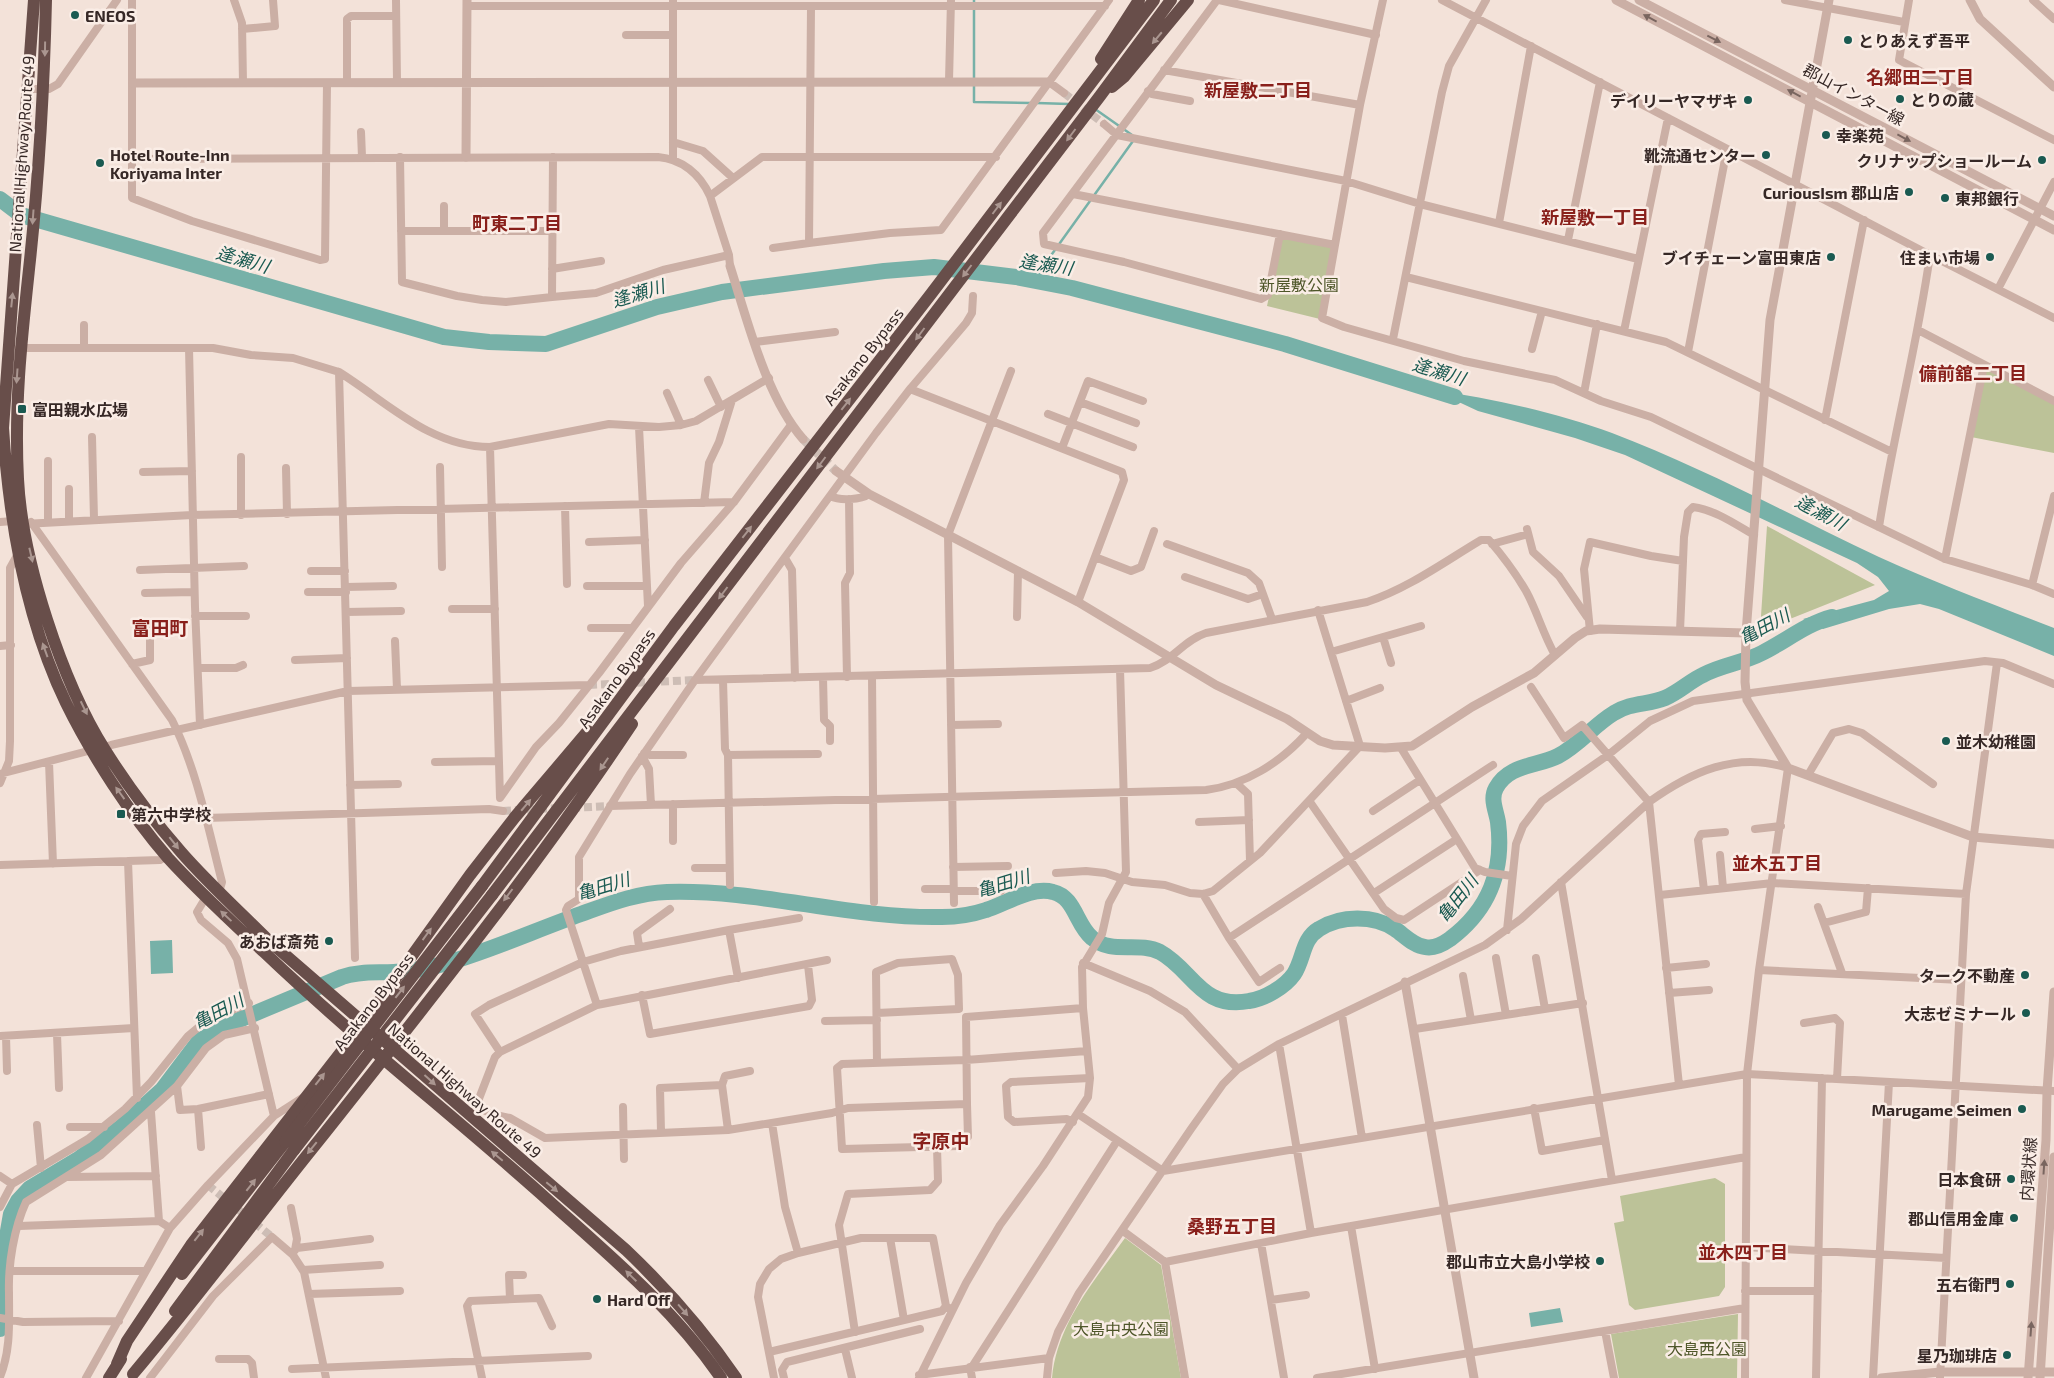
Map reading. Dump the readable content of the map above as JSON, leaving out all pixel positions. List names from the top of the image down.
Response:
{
  "streets": {
    "highway": ["National Highway Route 49", "Asakano Bypass"],
    "street": ["郡山インター線", "内環状線"]
  },
  "districts": [
    "名郷田二丁目",
    "新屋敷二丁目",
    "新屋敷一丁目",
    "町東二丁目",
    "備前舘二丁目",
    "富田町",
    "並木五丁目",
    "字原中",
    "桑野五丁目",
    "並木四丁目"
  ],
  "water": ["逢瀬川", "亀田川"],
  "parks": ["新屋敷公園", "大島中央公園", "大島西公園"],
  "places": {
    "other": [
      "ENEOS",
      "とりあえず吾平",
      "とりの蔵",
      "デイリーヤマザキ",
      "幸楽苑",
      "靴流通センター",
      "クリナップショールーム",
      "Hotel Route-Inn Koriyama Inter",
      "CuriousIsm 郡山店",
      "東邦銀行",
      "ブイチェーン富田東店",
      "住まい市場",
      "並木幼稚園",
      "あおば斎苑",
      "ターク不動産",
      "大志ゼミナール",
      "Marugame Seimen",
      "日本食研",
      "郡山信用金庫",
      "郡山市立大島小学校",
      "五右衛門",
      "Hard Off",
      "星乃珈琲店"
    ],
    "transit": ["富田親水広場", "第六中学校"]
  }
}
